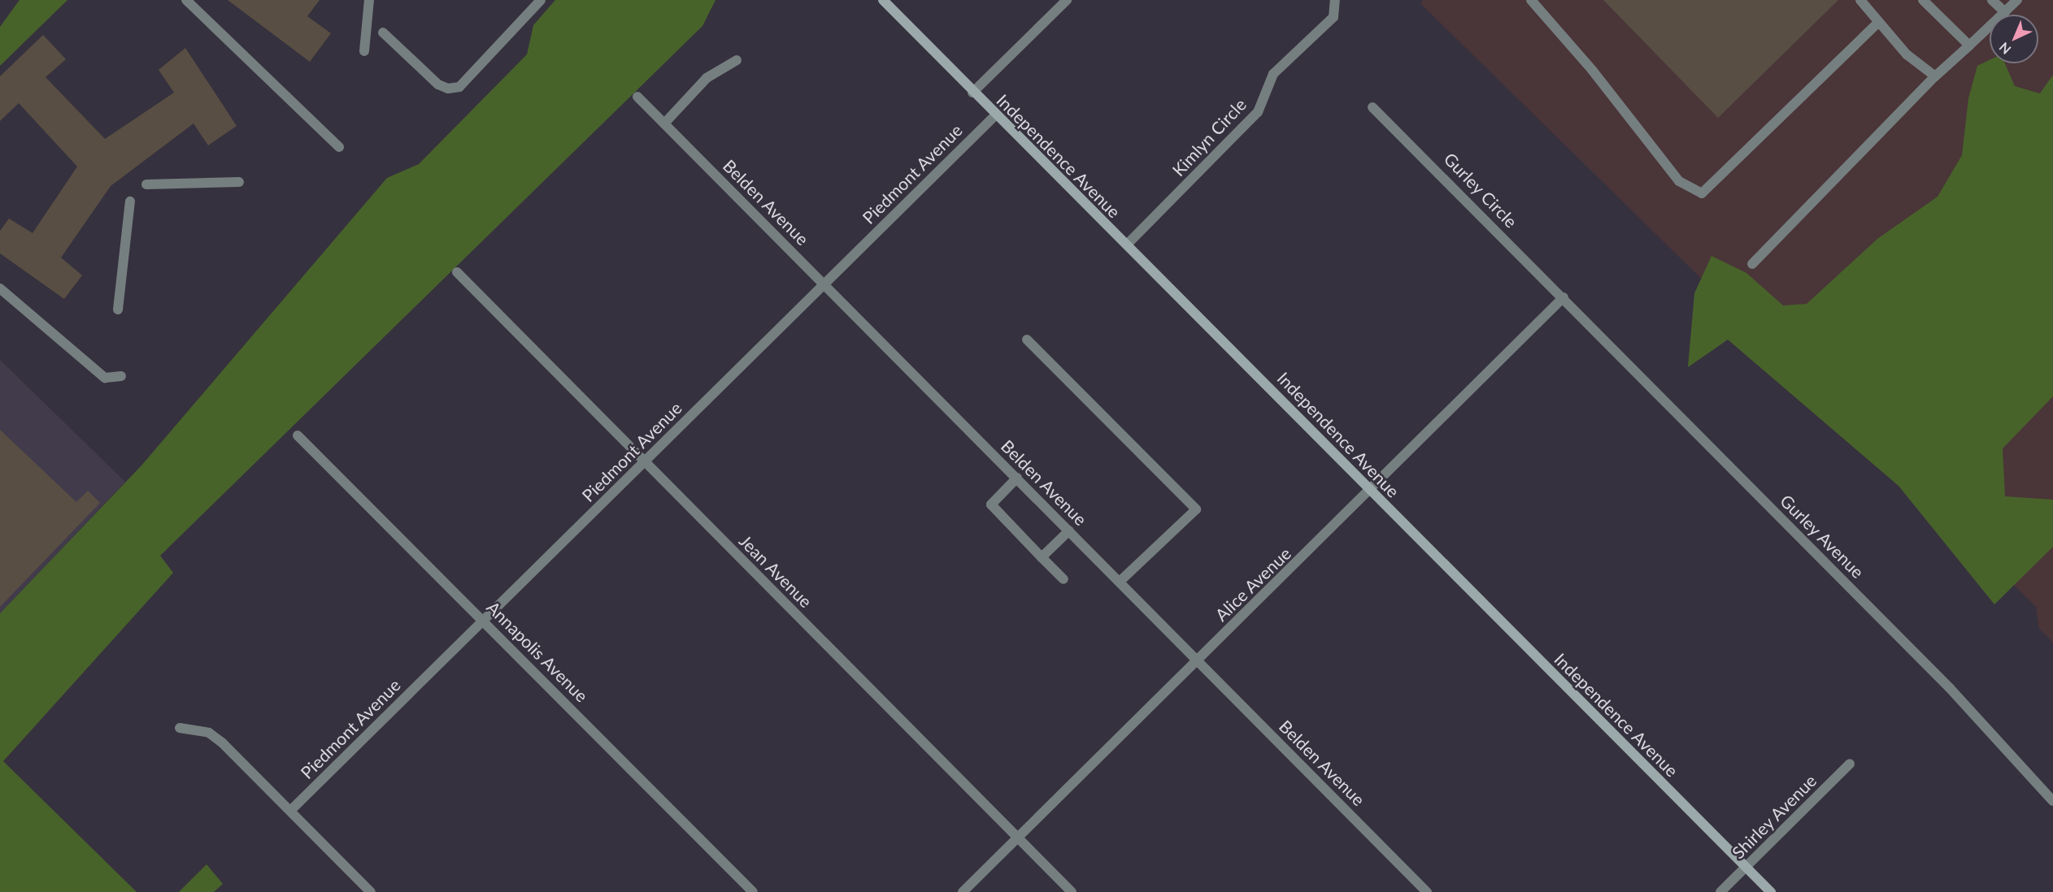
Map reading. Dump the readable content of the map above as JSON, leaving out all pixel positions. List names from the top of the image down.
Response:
{
  "streets": {
    "street": [
      "Kimlyn Circle",
      "Independence Avenue",
      "Piedmont Avenue",
      "Gurley Circle",
      "Belden Avenue",
      "Gurley Avenue",
      "Jean Avenue",
      "Alice Avenue",
      "Annapolis Avenue",
      "Shirley Avenue"
    ]
  },
  "crossings": [
    ["Kimlyn Circle", "Independence Avenue"],
    ["Independence Avenue", "Piedmont Avenue"],
    ["Independence Avenue", "Alice Avenue"],
    ["Independence Avenue", "Shirley Avenue"],
    ["Piedmont Avenue", "Belden Avenue"],
    ["Piedmont Avenue", "Jean Avenue"],
    ["Piedmont Avenue", "Annapolis Avenue"],
    ["Gurley Circle", "Gurley Avenue"],
    ["Gurley Circle", "Alice Avenue"],
    ["Belden Avenue", "Alice Avenue"],
    ["Gurley Avenue", "Alice Avenue"],
    ["Jean Avenue", "Alice Avenue"]
  ],
  "north": "bottom left"
}
